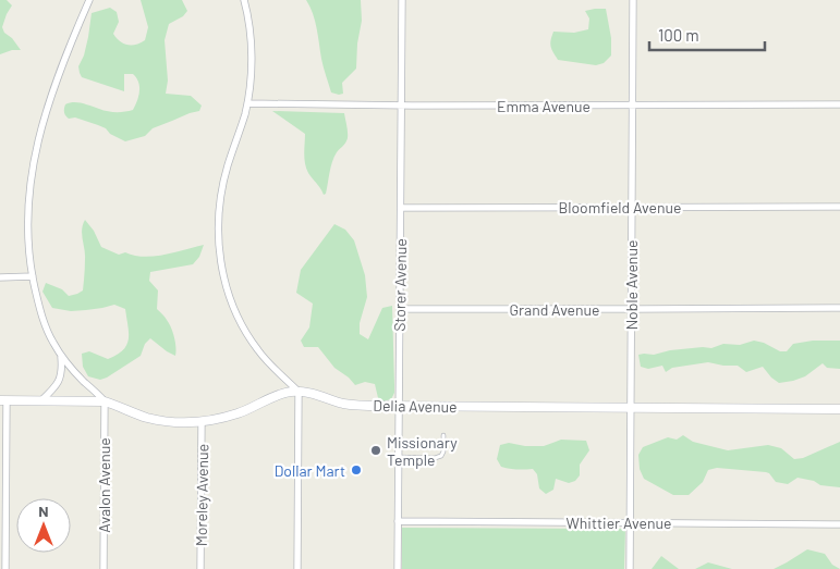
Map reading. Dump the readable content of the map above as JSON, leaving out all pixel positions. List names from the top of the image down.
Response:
{
  "streets": {
    "street": [
      "Emma Avenue",
      "Bloomfield Avenue",
      "Storer Avenue",
      "Noble Avenue",
      "Grand Avenue",
      "Delia Avenue",
      "Avalon Avenue",
      "Moreley Avenue",
      "Whittier Avenue"
    ]
  },
  "crossings": [
    ["Emma Avenue", "Storer Avenue"],
    ["Emma Avenue", "Noble Avenue"],
    ["Bloomfield Avenue", "Storer Avenue"],
    ["Bloomfield Avenue", "Noble Avenue"],
    ["Storer Avenue", "Grand Avenue"],
    ["Storer Avenue", "Delia Avenue"],
    ["Storer Avenue", "Whittier Avenue"],
    ["Noble Avenue", "Grand Avenue"],
    ["Noble Avenue", "Delia Avenue"],
    ["Noble Avenue", "Whittier Avenue"],
    ["Delia Avenue", "Avalon Avenue"],
    ["Delia Avenue", "Moreley Avenue"]
  ],
  "places": ["Missionary Temple", "Dollar Mart"],
  "scale_bar": "100 m",
  "north": "top"
}
